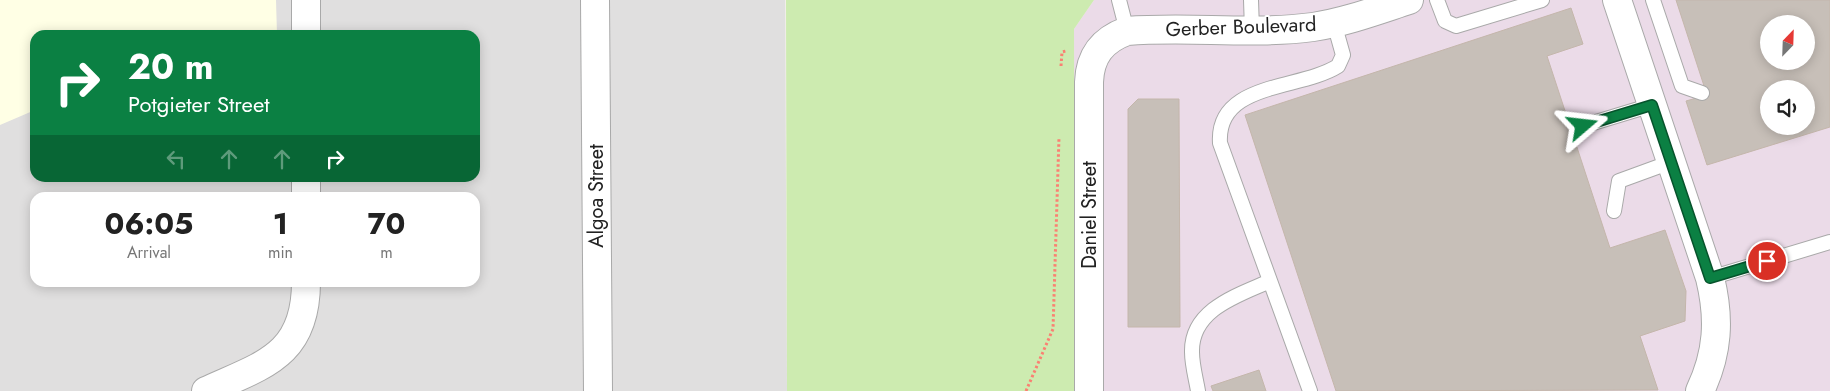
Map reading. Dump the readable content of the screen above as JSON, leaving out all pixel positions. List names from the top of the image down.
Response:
{
  "streets": {
    "street": ["Gerber Boulevard", "Algoa Street", "Daniel Street"]
  },
  "crossings": [
    ["Gerber Boulevard", "Daniel Street"]
  ],
  "north": "top right",
  "page": {
    "turn": ["20 m", "Potgieter Street"],
    "eta": [
      "06:05",
      "Arrival",
      "1",
      "min",
      "70",
      "m"
    ]
  }
}
